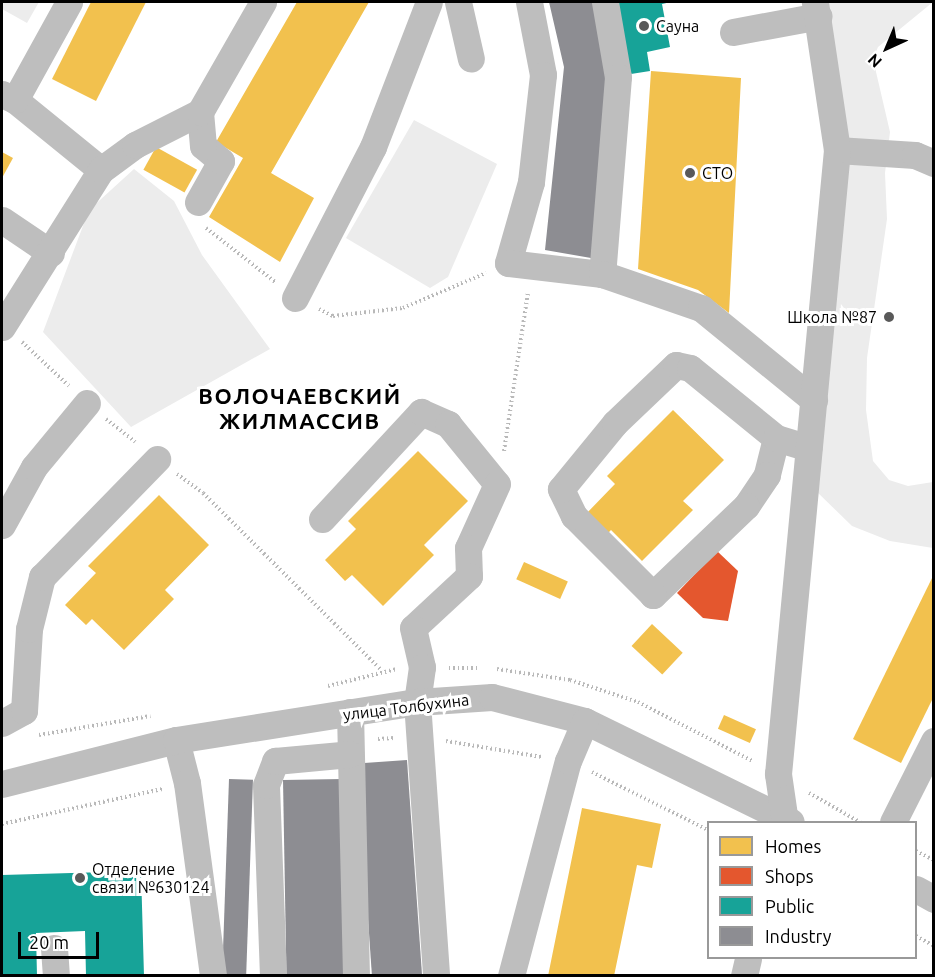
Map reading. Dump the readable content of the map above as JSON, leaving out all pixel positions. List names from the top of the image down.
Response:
{
  "streets": {
    "street": ["улица Толбухина"]
  },
  "districts": ["ВОЛОЧАЕВСКИЙ ЖИЛМАССИВ"],
  "places": [
    "Сауна",
    "СТО",
    "Школа №87",
    "Отделение связи №630124"
  ],
  "legend": [
    "Homes",
    "Shops",
    "Public",
    "Industry"
  ],
  "scale_bar": "20 m",
  "north": "bottom left"
}
